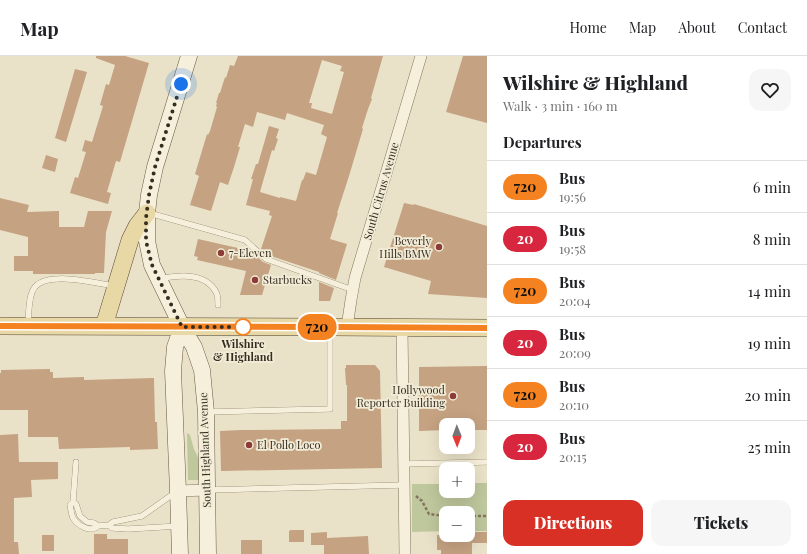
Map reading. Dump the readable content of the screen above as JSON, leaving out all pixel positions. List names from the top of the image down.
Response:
{
  "streets": {
    "main road": ["South Highland Avenue"],
    "street": ["South Citrus Avenue"]
  },
  "places": [
    "Beverly Hills BMW",
    "7-Eleven",
    "Starbucks",
    "Wilshire & Highland",
    "Hollywood Reporter Building",
    "El Pollo Loco"
  ],
  "lines": ["bus line 720"],
  "north": "bottom",
  "page": {
    "header": "Map",
    "nav": [
      "Home",
      "Map",
      "About",
      "Contact"
    ],
    "on_map": "720",
    "heading": [
      ["Wilshire & Highland", "Walk · 3 min · 160 m"],
      "Departures"
    ],
    "list": [
      {
        "mark": "720",
        "name": "Bus",
        "note": "19:56",
        "value": "6 min"
      },
      {
        "mark": "20",
        "name": "Bus",
        "note": "19:58",
        "value": "8 min"
      },
      {
        "mark": "720",
        "name": "Bus",
        "note": "20:04",
        "value": "14 min"
      },
      {
        "mark": "20",
        "name": "Bus",
        "note": "20:09",
        "value": "19 min"
      },
      {
        "mark": "720",
        "name": "Bus",
        "note": "20:10",
        "value": "20 min"
      },
      {
        "mark": "20",
        "name": "Bus",
        "note": "20:15",
        "value": "25 min"
      }
    ],
    "map_buttons": ["+", "−"],
    "buttons": ["Directions", "Tickets"]
  }
}
